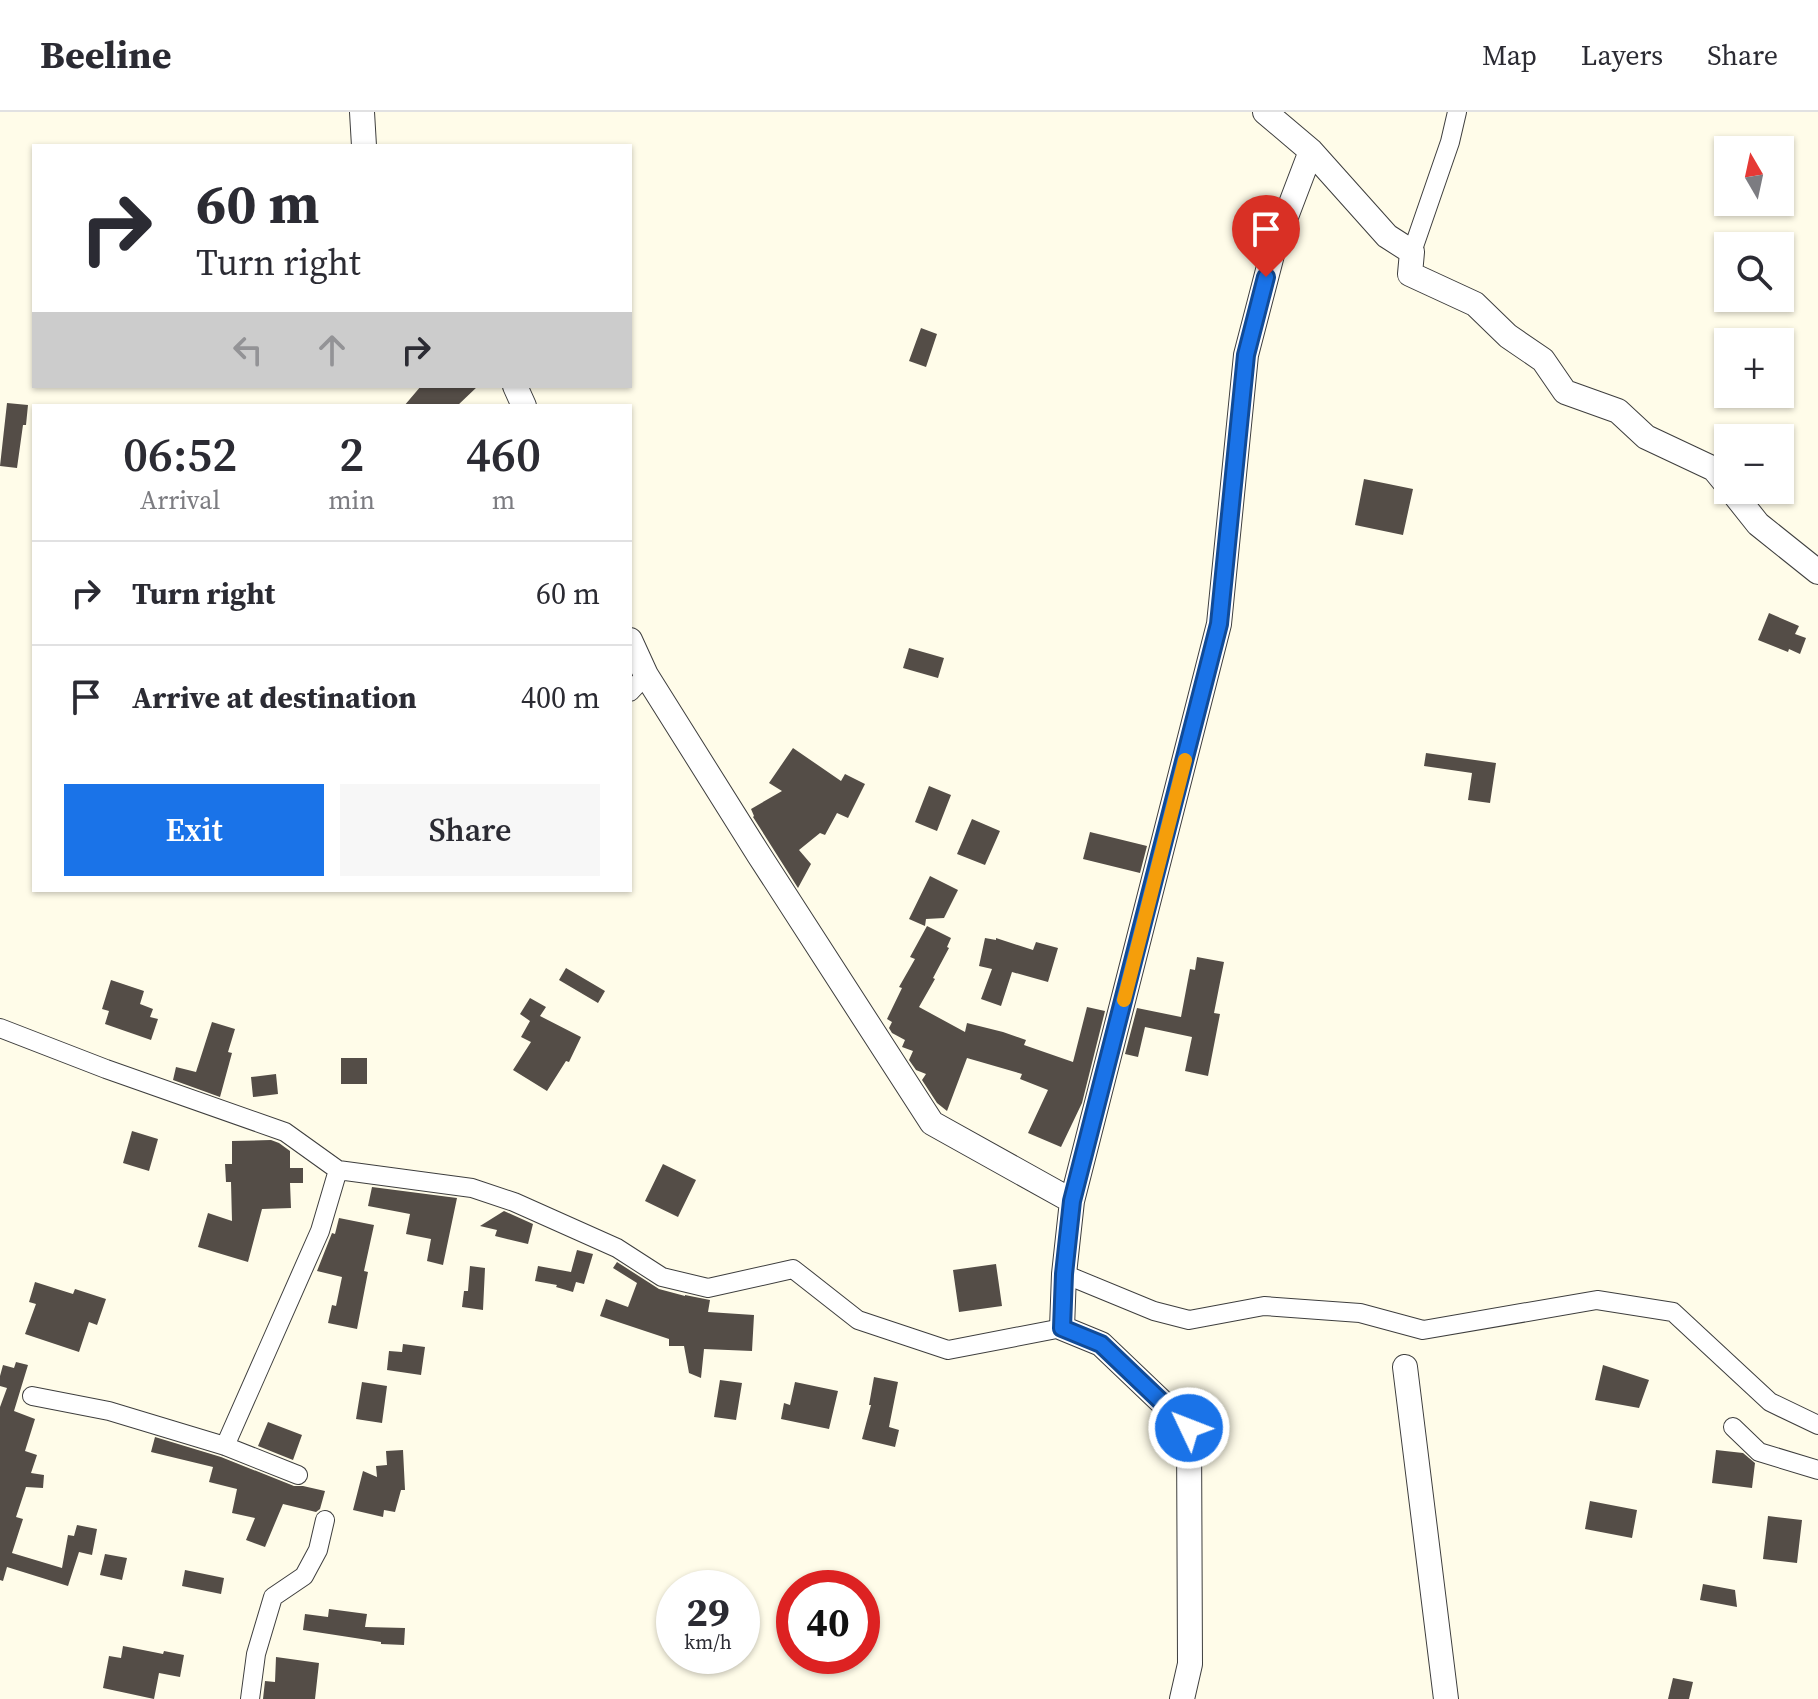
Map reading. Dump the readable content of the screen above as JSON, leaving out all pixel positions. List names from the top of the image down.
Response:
{
  "north": "top",
  "page": {
    "header": "Beeline",
    "nav": ["Map", "Layers", "Share"],
    "map_buttons": ["+", "−"],
    "turn": ["60 m", "Turn right"],
    "eta": [
      "06:52",
      "Arrival",
      "2",
      "min",
      "460",
      "m"
    ],
    "list": [
      {
        "name": "Turn right",
        "value": "60 m"
      },
      {
        "name": "Arrive at destination",
        "value": "400 m"
      }
    ],
    "buttons": ["Exit", "Share"],
    "speed": "29 km/h",
    "limit": "40"
  }
}
